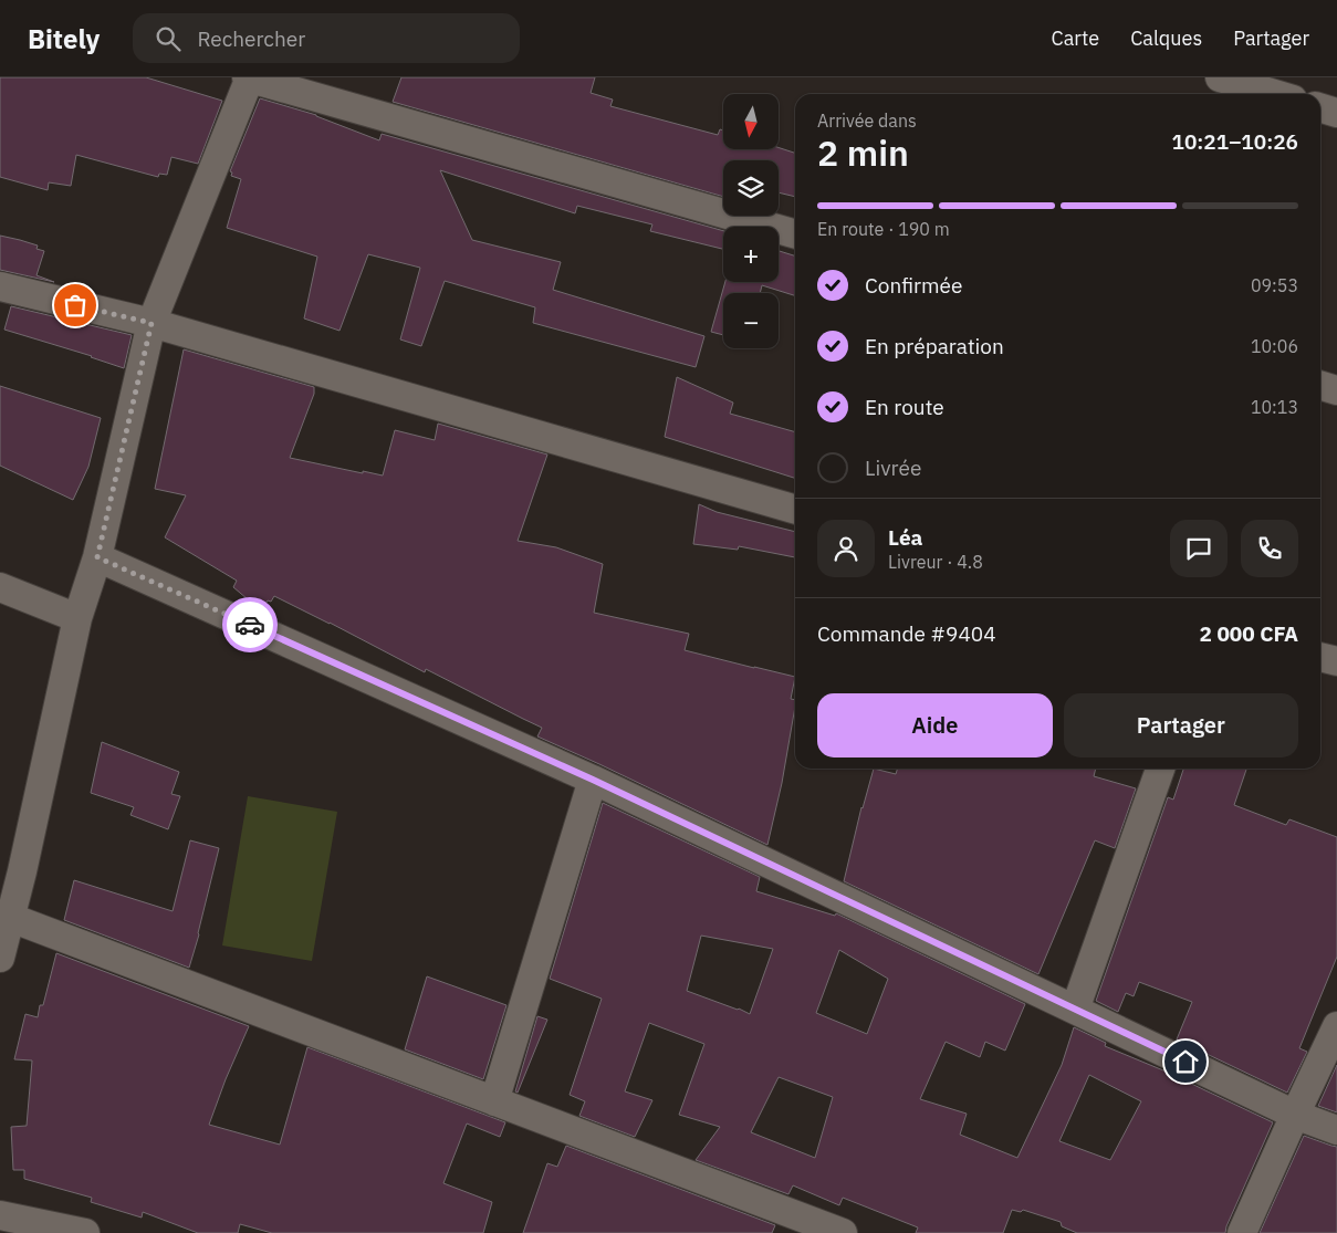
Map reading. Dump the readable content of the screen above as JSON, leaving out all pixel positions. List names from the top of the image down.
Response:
{
  "north": "bottom",
  "page": {
    "header": "Bitely",
    "search": "Rechercher",
    "nav": ["Carte", "Calques", "Partager"],
    "map_buttons": ["+", "−"],
    "heading": ["2 min", "Arrivée dans", "10:21–10:26"],
    "panel": [
      "Léa",
      "Livreur · 4.8",
      "Commande #9404",
      "2 000 CFA"
    ],
    "bar": "En route · 190 m",
    "list": [
      ["Confirmée", "09:53"],
      ["En préparation", "10:06"],
      ["En route", "10:13"],
      "Livrée"
    ],
    "buttons": ["Aide", "Partager"]
  }
}
